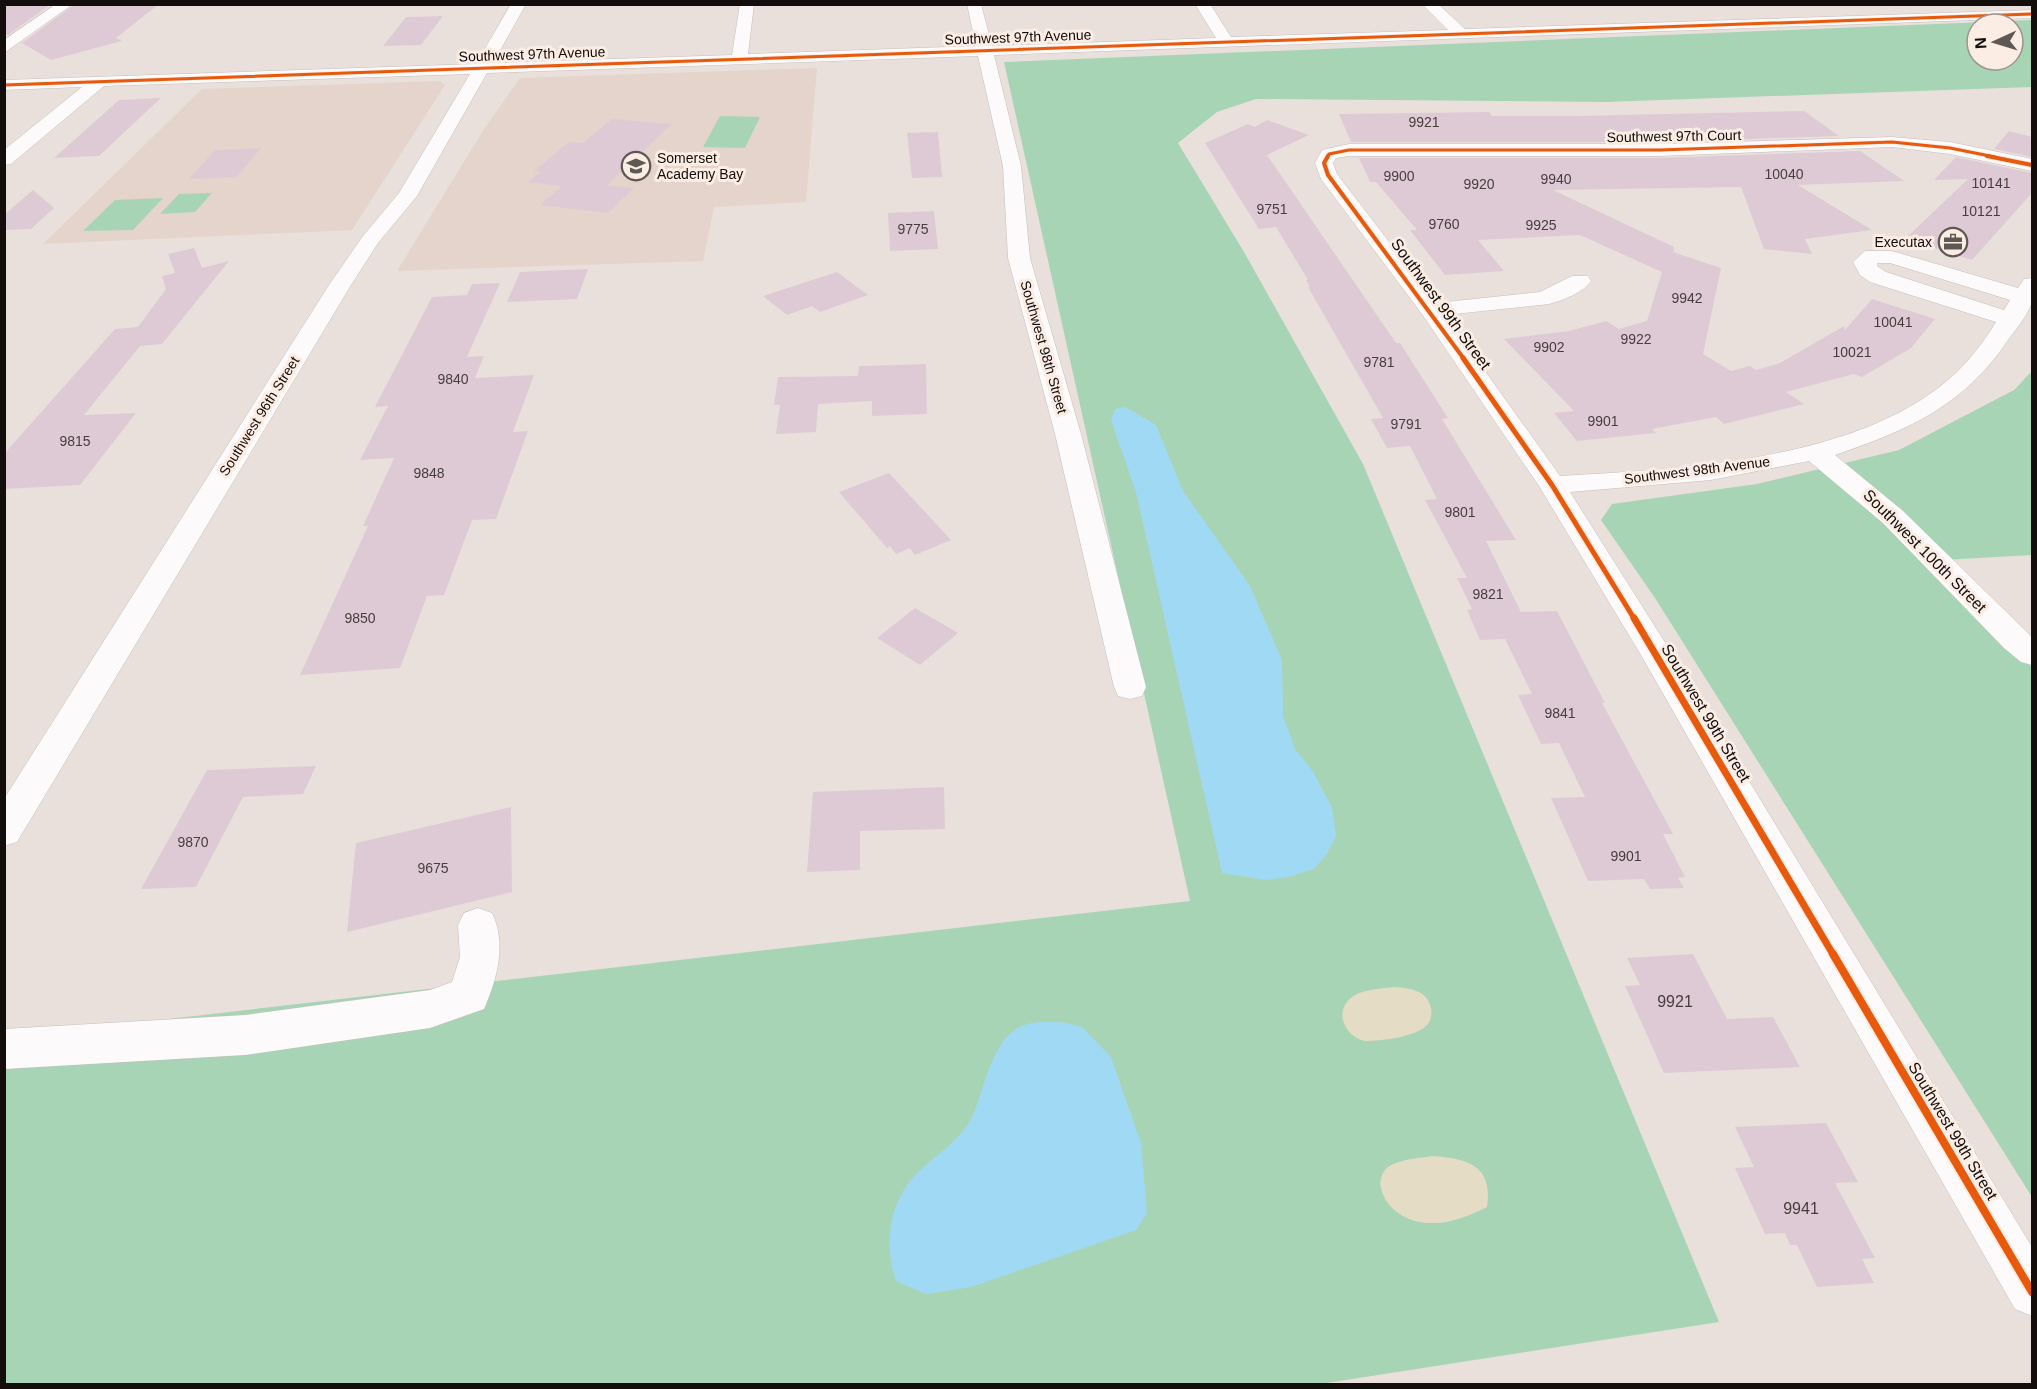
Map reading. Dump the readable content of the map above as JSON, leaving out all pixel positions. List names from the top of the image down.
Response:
{
  "streets": {
    "street": [
      "Southwest 97th Avenue",
      "Southwest 97th Court",
      "Southwest 99th Street",
      "Southwest 98th Street",
      "Southwest 96th Street",
      "Southwest 98th Avenue",
      "Southwest 100th Street"
    ]
  },
  "crossings": [
    ["Southwest 97th Avenue", "Southwest 98th Street"],
    ["Southwest 97th Avenue", "Southwest 96th Street"],
    ["Southwest 97th Court", "Southwest 99th Street"],
    ["Southwest 99th Street", "Southwest 98th Avenue"],
    ["Southwest 98th Avenue", "Southwest 100th Street"]
  ],
  "places": {
    "school or university": ["Somerset Academy Bay"],
    "office": ["Executax"]
  },
  "house_numbers": [
    "9921",
    "10040",
    "9900",
    "9940",
    "10141",
    "9920",
    "9751",
    "10121",
    "9760",
    "9925",
    "9775",
    "9942",
    "10041",
    "9922",
    "9902",
    "10021",
    "9781",
    "9840",
    "9901",
    "9791",
    "9815",
    "9848",
    "9801",
    "9821",
    "9850",
    "9841",
    "9870",
    "9901",
    "9675",
    "9921",
    "9941"
  ],
  "north": "left"
}
